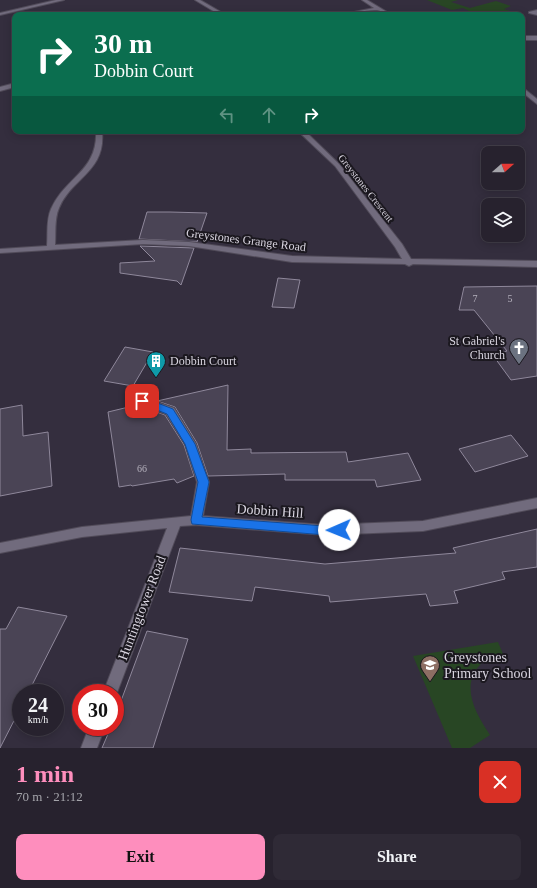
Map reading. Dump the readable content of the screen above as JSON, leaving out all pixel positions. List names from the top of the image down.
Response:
{
  "streets": {
    "street": [
      "Greystones Crescent",
      "Greystones Grange Road",
      "Dobbin Hill",
      "Huntingtower Road"
    ]
  },
  "crossings": [
    ["Greystones Crescent", "Greystones Grange Road"],
    ["Dobbin Hill", "Huntingtower Road"]
  ],
  "places": {
    "church": ["St Gabriel's Church"],
    "building": ["Dobbin Court"],
    "school or university": ["Greystones Primary School"]
  },
  "house_numbers": ["7", "5", "66"],
  "north": "right",
  "page": {
    "turn": ["30 m", "Dobbin Court"],
    "speed": "24 km/h",
    "limit": "30",
    "heading": ["1 min", "70 m · 21:12"],
    "buttons": ["Exit", "Share"]
  }
}
